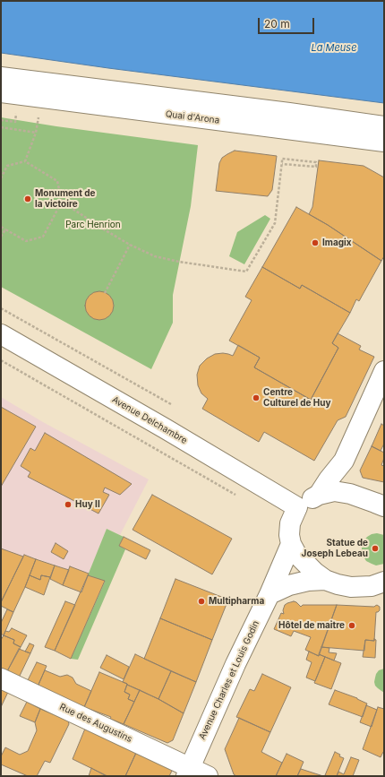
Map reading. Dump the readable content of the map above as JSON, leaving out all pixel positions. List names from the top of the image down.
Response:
{
  "streets": {
    "street": [
      "Quai d'Arona",
      "Avenue Delchambre",
      "Avenue Charles et Louis Godin",
      "Rue des Augustins"
    ]
  },
  "crossings": [
    ["Avenue Charles et Louis Godin", "Rue des Augustins"]
  ],
  "water": ["La Meuse"],
  "parks": ["Parc Henrion"],
  "places": [
    "Monument de la victoire",
    "Imagix",
    "Centre Culturel de Huy",
    "Huy II",
    "Statue de Joseph Lebeau",
    "Multipharma",
    "Hôtel de maitre"
  ],
  "scale_bar": "20 m"
}
